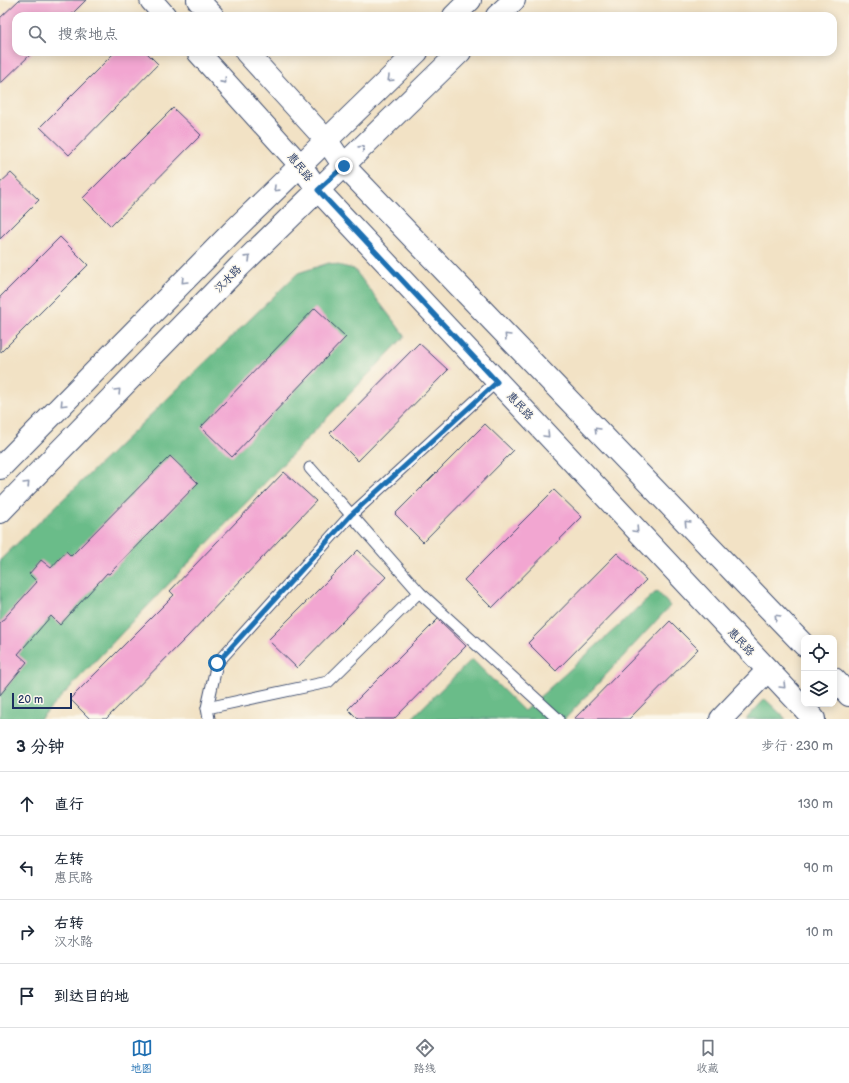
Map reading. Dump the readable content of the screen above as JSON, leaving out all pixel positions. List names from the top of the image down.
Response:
{
  "streets": {
    "street": ["惠民路", "汉水路"]
  },
  "crossings": [
    ["惠民路", "汉水路"]
  ],
  "scale_bar": "20 m",
  "page": {
    "search": "搜索地点",
    "scale": "20 m",
    "heading": ["3 分钟", "步行 · 230 m"],
    "list": [
      ["直行", "130 m"],
      ["左转", "惠民路", "90 m"],
      ["右转", "汉水路", "10 m"],
      "到达目的地"
    ],
    "nav": ["地图", "路线", "收藏"]
  }
}
